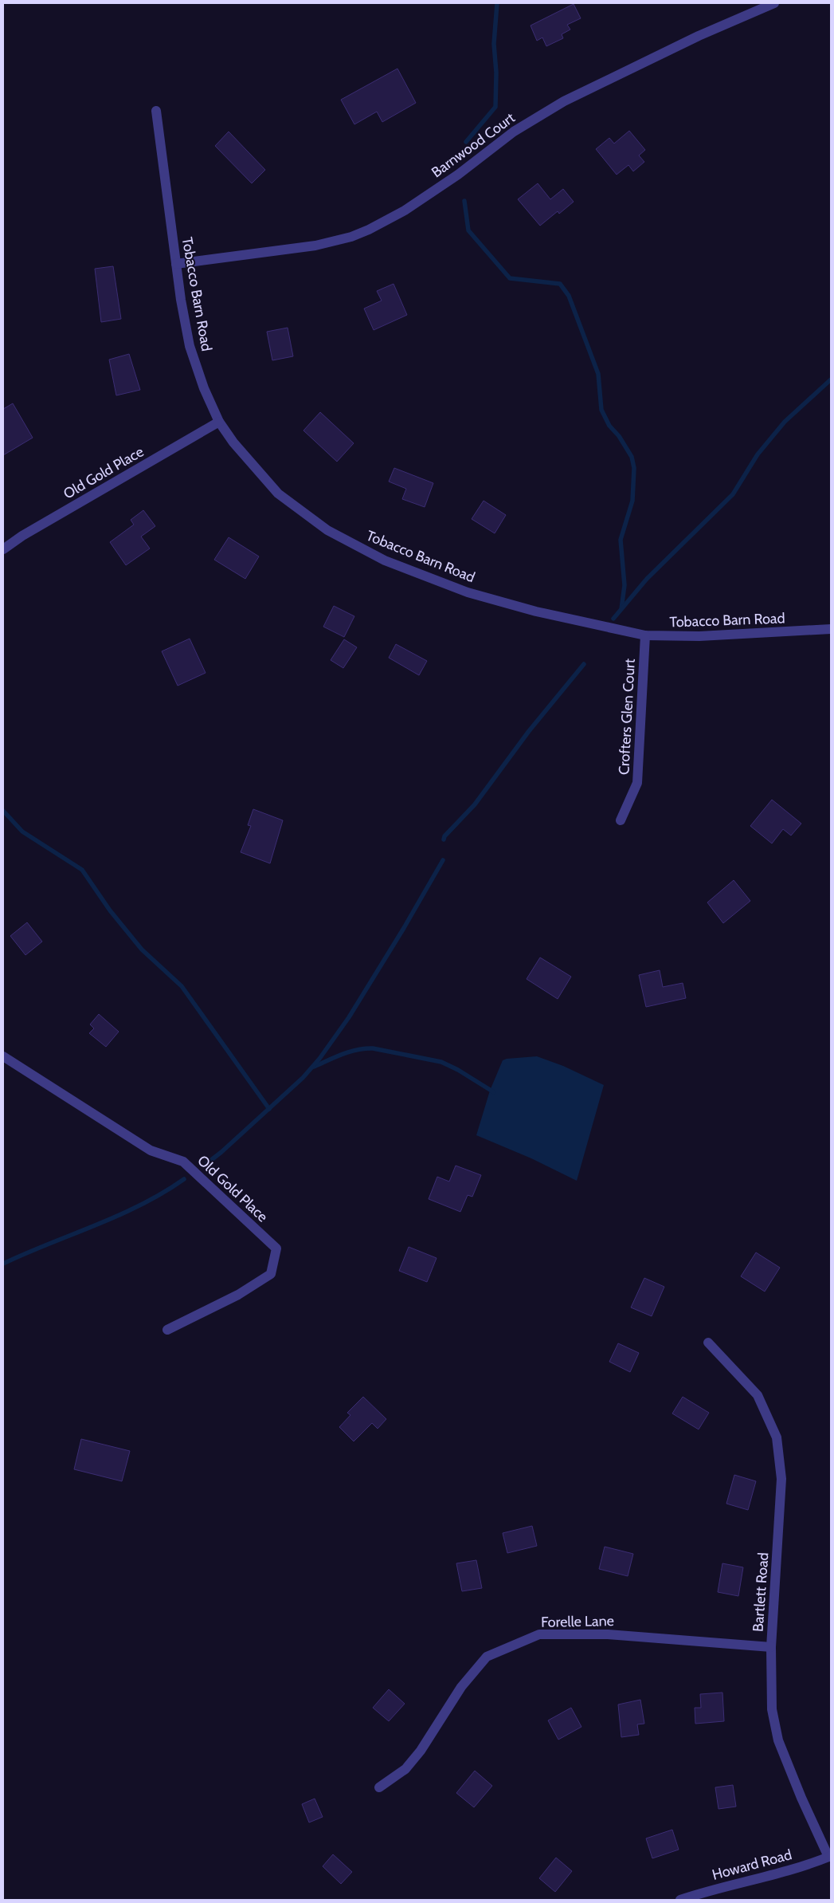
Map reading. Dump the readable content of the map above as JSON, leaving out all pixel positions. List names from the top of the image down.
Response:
{
  "streets": {
    "street": [
      "Barnwood Court",
      "Tobacco Barn Road",
      "Old Gold Place",
      "Crofters Glen Court",
      "Bartlett Road",
      "Forelle Lane",
      "Howard Road"
    ]
  },
  "crossings": [
    ["Barnwood Court", "Tobacco Barn Road"],
    ["Tobacco Barn Road", "Old Gold Place"],
    ["Tobacco Barn Road", "Crofters Glen Court"],
    ["Bartlett Road", "Forelle Lane"],
    ["Bartlett Road", "Howard Road"]
  ]
}
